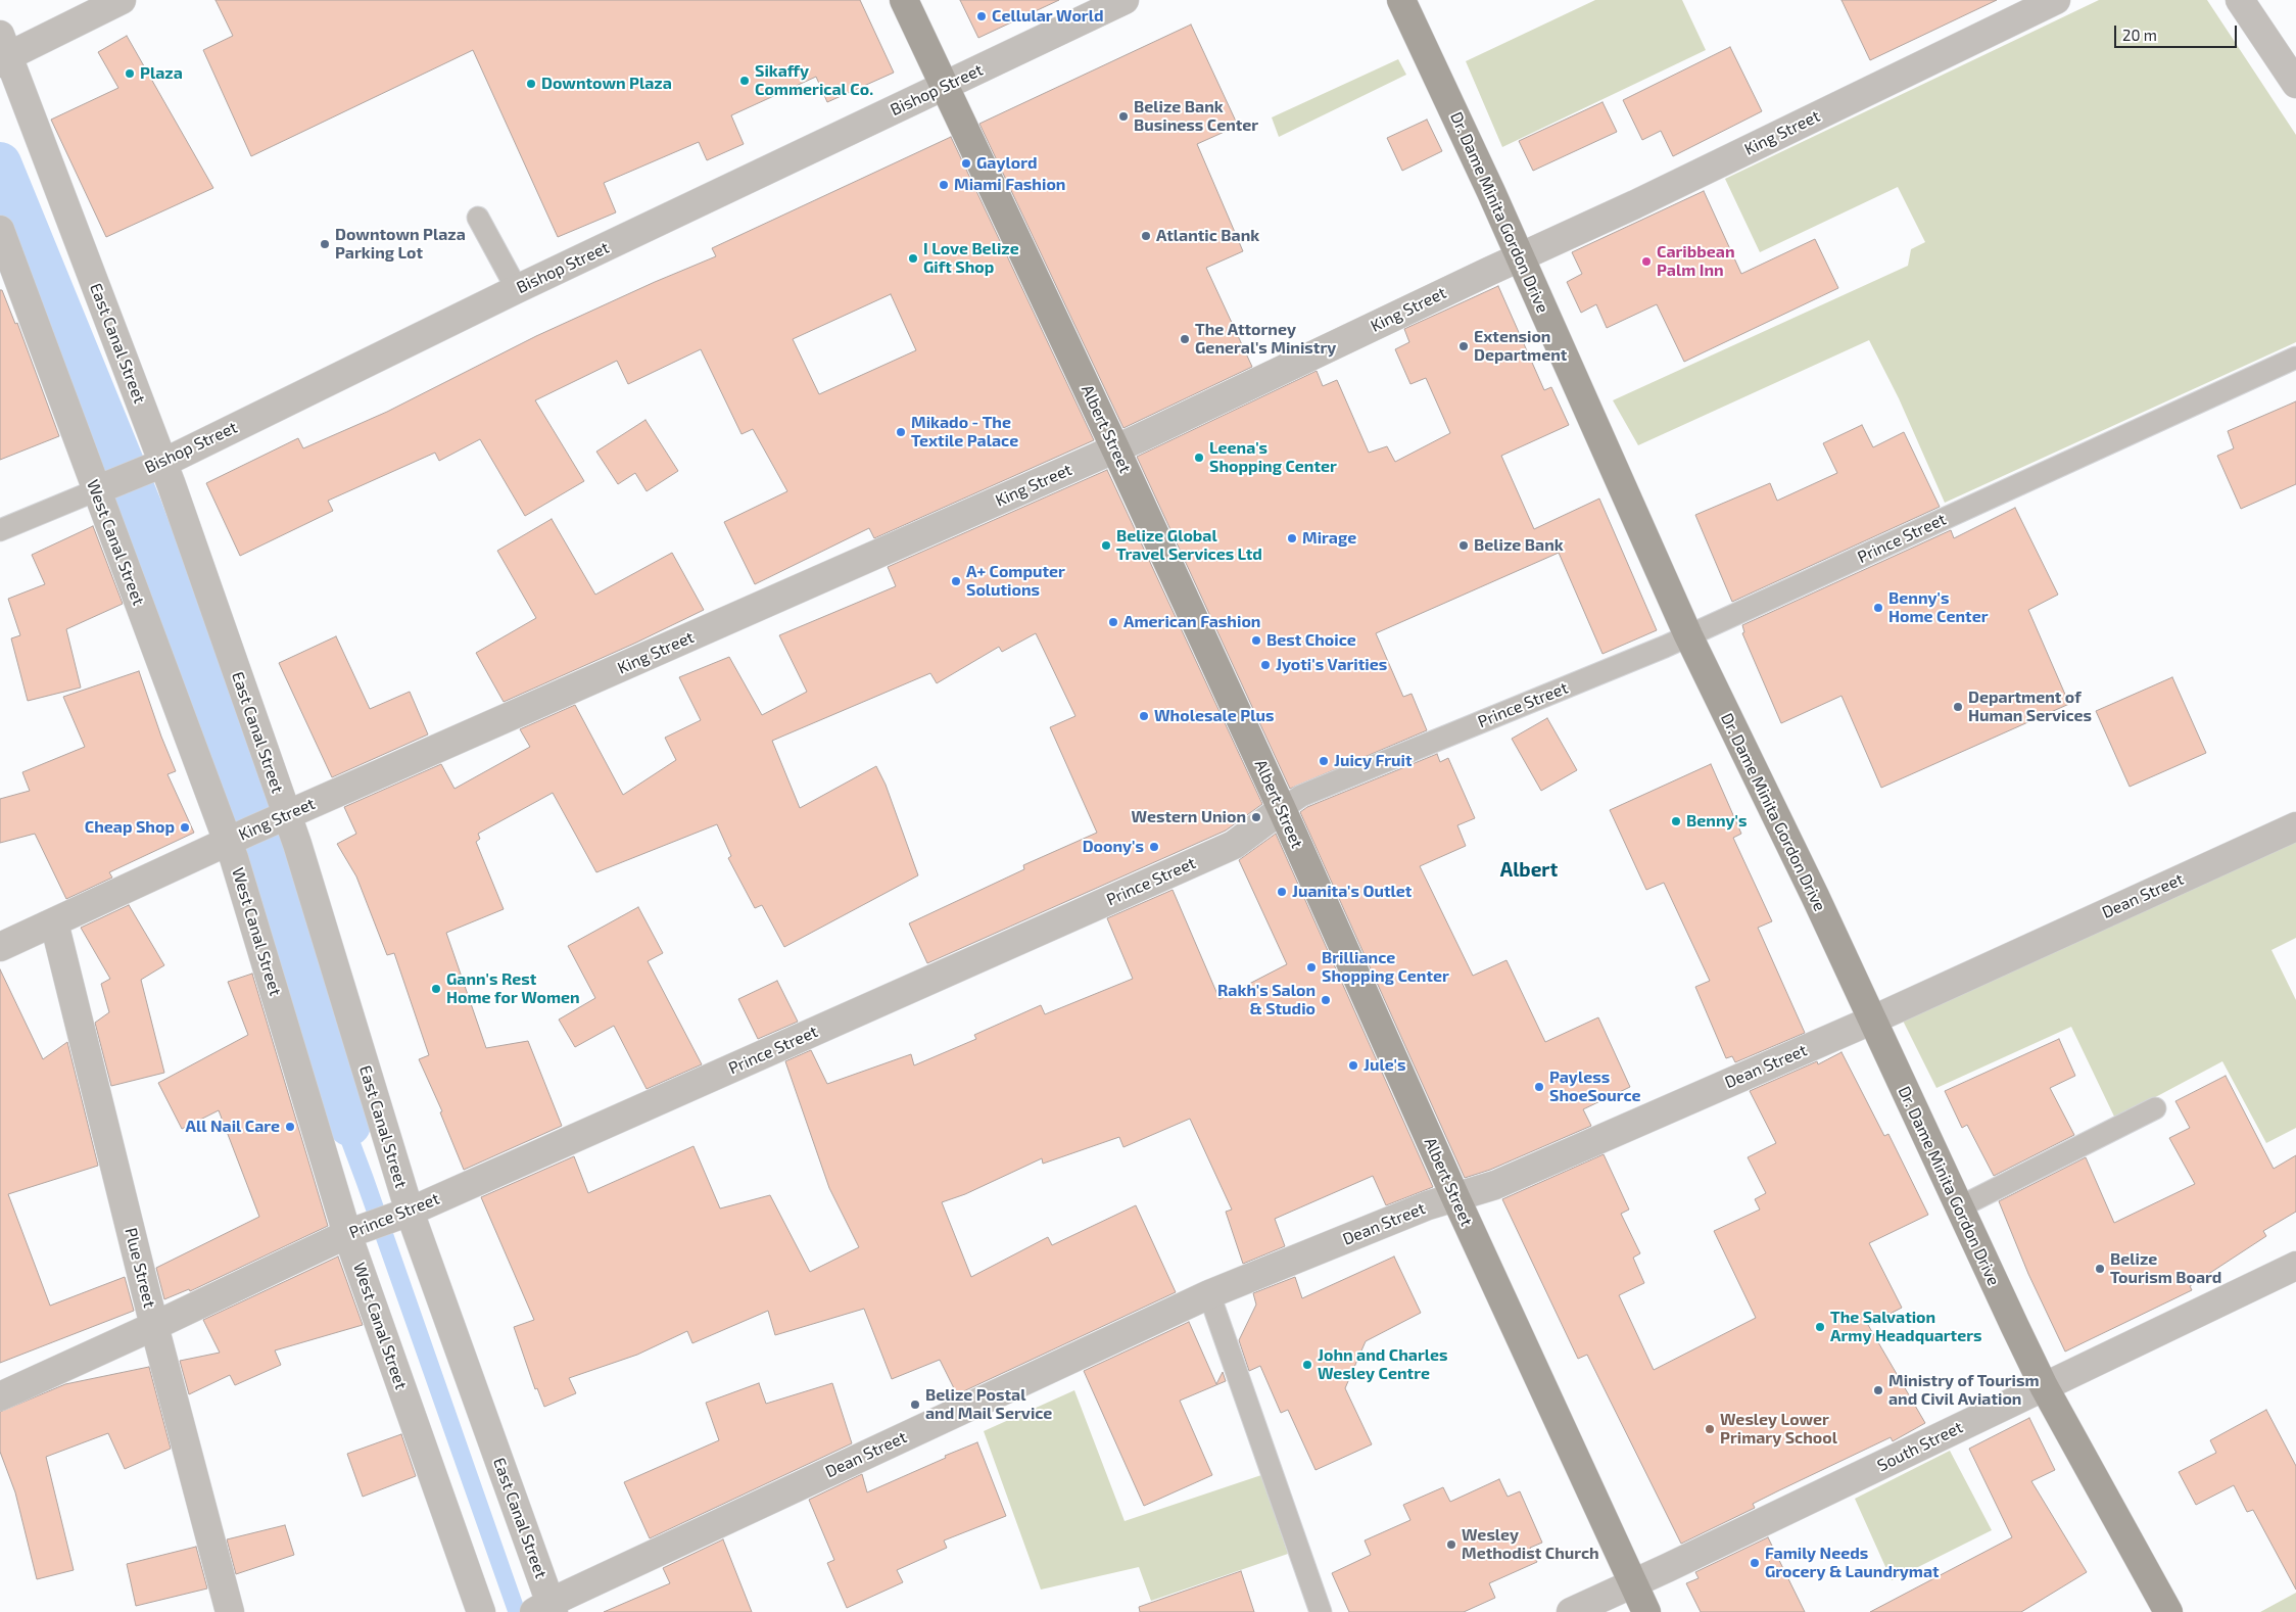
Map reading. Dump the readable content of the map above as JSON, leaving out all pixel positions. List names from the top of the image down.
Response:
{
  "streets": {
    "main road": ["Dr. Dame Minita Gordon Drive", "Albert Street"],
    "street": [
      "Bishop Street",
      "King Street",
      "East Canal Street",
      "Prince Street",
      "West Canal Street",
      "Dean Street",
      "Plue Street",
      "South Street"
    ]
  },
  "crossings": [
    ["Bishop Street", "East Canal Street"],
    ["Bishop Street", "Albert Street"],
    ["Bishop Street", "West Canal Street"],
    ["King Street", "Dr. Dame Minita Gordon Drive"],
    ["King Street", "East Canal Street"],
    ["King Street", "Albert Street"],
    ["King Street", "West Canal Street"],
    ["King Street", "Plue Street"],
    ["Dr. Dame Minita Gordon Drive", "Prince Street"],
    ["Dr. Dame Minita Gordon Drive", "Dean Street"],
    ["Dr. Dame Minita Gordon Drive", "South Street"],
    ["East Canal Street", "Prince Street"],
    ["East Canal Street", "West Canal Street"],
    ["East Canal Street", "Dean Street"],
    ["Albert Street", "Prince Street"],
    ["Albert Street", "Dean Street"],
    ["Albert Street", "South Street"],
    ["Prince Street", "West Canal Street"],
    ["Prince Street", "Plue Street"]
  ],
  "districts": ["Albert"],
  "places": [
    "Cellular World",
    "Plaza",
    "Sikaffy Commerical Co.",
    "Downtown Plaza",
    "Belize Bank Business Center",
    "Gaylord",
    "Miami Fashion",
    "Atlantic Bank",
    "Downtown Plaza Parking Lot",
    "I Love Belize Gift Shop",
    "Caribbean Palm Inn",
    "The Attorney General's Ministry",
    "Extension Department",
    "Mikado - The Textile Palace",
    "Leena's Shopping Center",
    "Mirage",
    "Belize Global Travel Services Ltd",
    "Belize Bank",
    "A+ Computer Solutions",
    "Benny's Home Center",
    "American Fashion",
    "Best Choice",
    "Jyoti's Varities",
    "Department of Human Services",
    "Wholesale Plus",
    "Juicy Fruit",
    "Western Union",
    "Benny's",
    "Cheap Shop",
    "Doony's",
    "Juanita's Outlet",
    "Brilliance Shopping Center",
    "Gann's Rest Home for Women",
    "Rakh's Salon & Studio",
    "Jule's",
    "Payless ShoeSource",
    "All Nail Care",
    "Belize Tourism Board",
    "The Salvation Army Headquarters",
    "John and Charles Wesley Centre",
    "Ministry of Tourism and Civil Aviation",
    "Belize Postal and Mail Service",
    "Wesley Lower Primary School",
    "Wesley Methodist Church",
    "Family Needs Grocery & Laundrymat"
  ],
  "scale_bar": "20 m"
}
